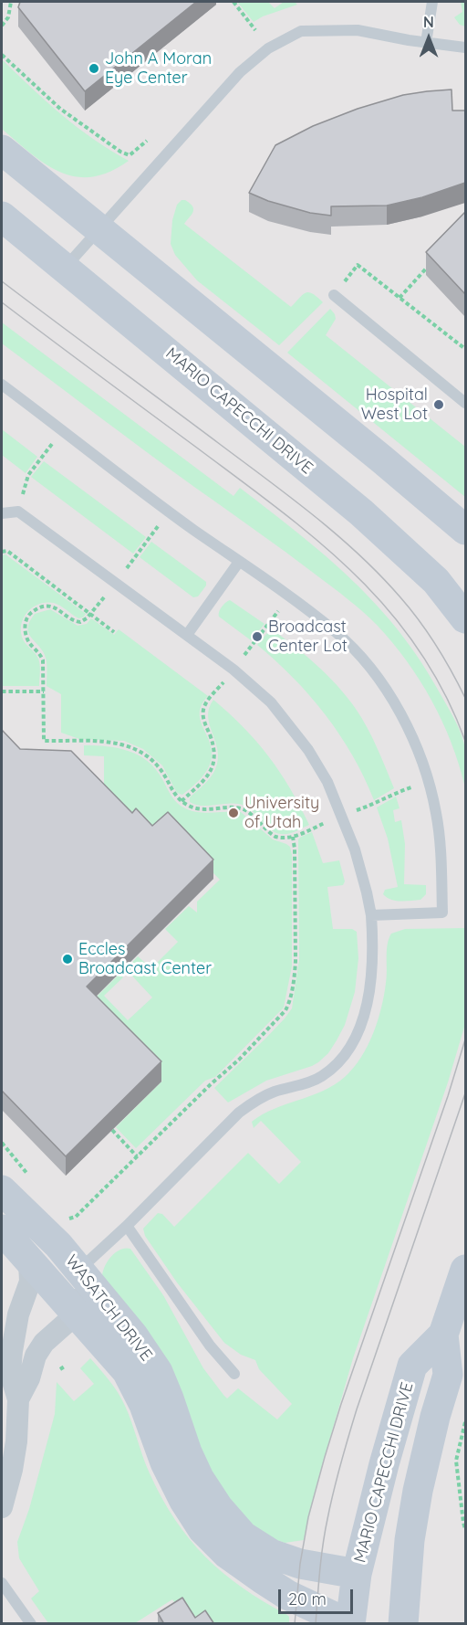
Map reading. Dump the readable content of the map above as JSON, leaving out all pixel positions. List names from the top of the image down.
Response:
{
  "streets": {
    "main road": ["MARIO CAPECCHI DRIVE", "WASATCH DRIVE"]
  },
  "crossings": [
    ["MARIO CAPECCHI DRIVE", "WASATCH DRIVE"]
  ],
  "places": [
    "John A Moran Eye Center",
    "Hospital West Lot",
    "Broadcast Center Lot",
    "University of Utah",
    "Eccles Broadcast Center"
  ],
  "scale_bar": "20 m",
  "north": "top"
}
